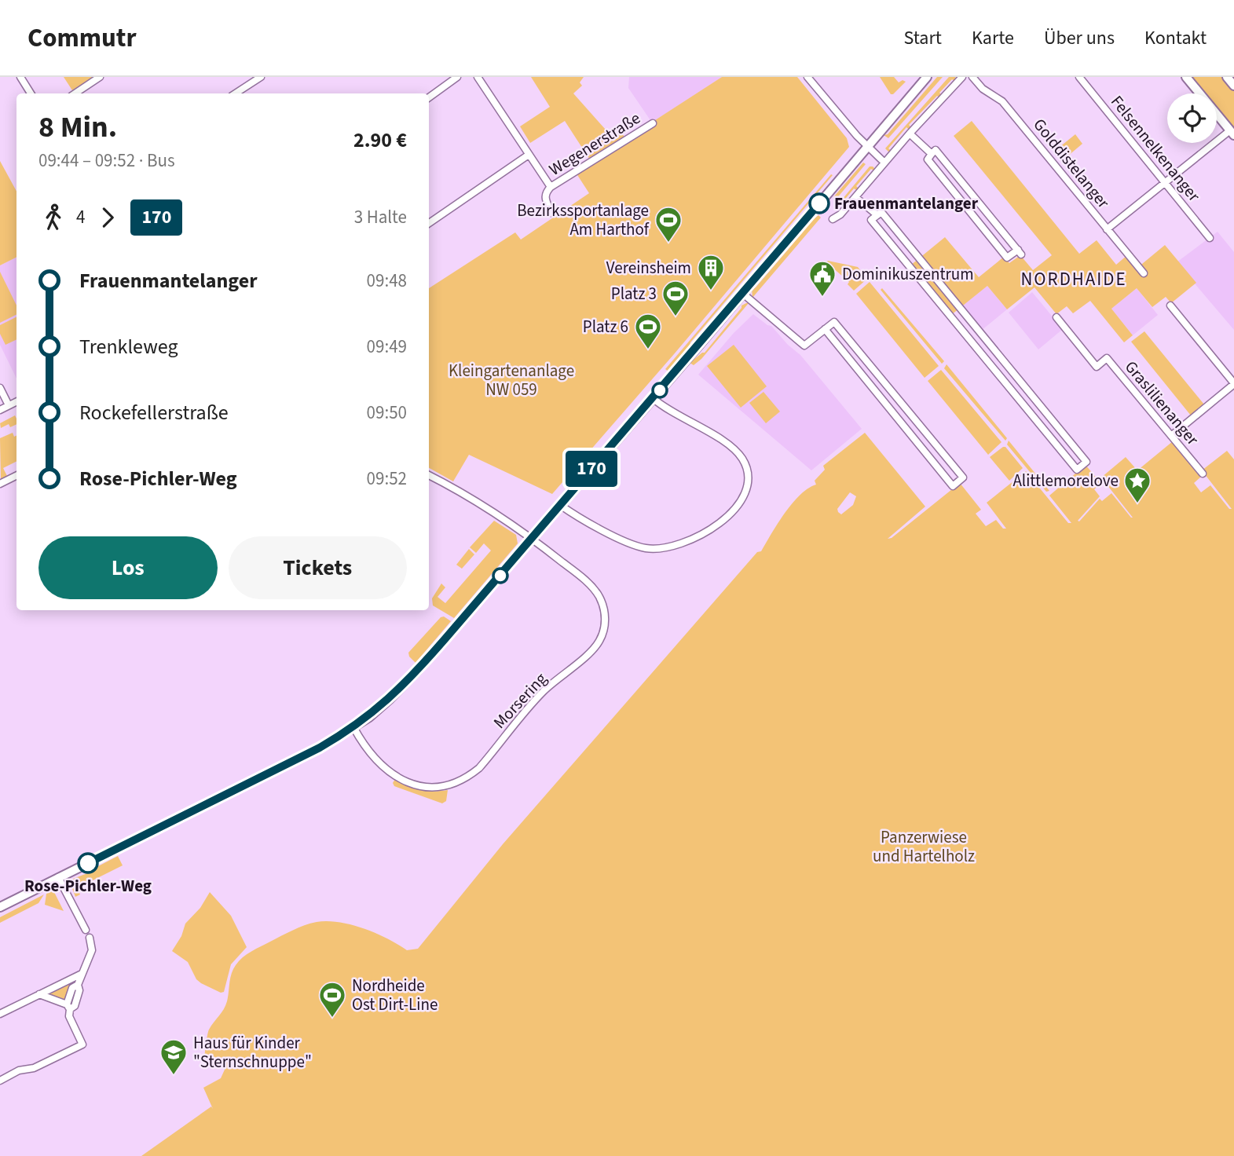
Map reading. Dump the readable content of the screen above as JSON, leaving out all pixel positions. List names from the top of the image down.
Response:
{
  "streets": {
    "street": [
      "Wegenerstraße",
      "Felsennelkenanger",
      "Golddistelanger",
      "Graslilienanger",
      "Morsering"
    ]
  },
  "districts": ["NORDHAIDE"],
  "parks": ["Kleingartenanlage NW 059", "Panzerwiese und Hartelholz"],
  "places": {
    "other": ["Frauenmantelanger", "Rose-Pichler-Weg"],
    "sports": [
      "Bezirkssportanlage Am Harthof",
      "Platz 3",
      "Platz 6",
      "Nordheide Ost Dirt-Line"
    ],
    "building": ["Vereinsheim"],
    "public building": ["Dominikuszentrum"],
    "place": ["Alittlemorelove"],
    "school or university": ["Haus für Kinder \"Sternschnuppe\""]
  },
  "lines": ["bus line 170"],
  "page": {
    "header": "Commutr",
    "nav": [
      "Start",
      "Karte",
      "Über uns",
      "Kontakt"
    ],
    "on_map": "170",
    "heading": ["8 Min.", "09:44 – 09:52 · Bus", "2.90 €"],
    "legs": ["4", "170", "3 Halte"],
    "list": [
      {
        "name": "Frauenmantelanger",
        "value": "09:48"
      },
      {
        "name": "Trenkleweg",
        "value": "09:49"
      },
      {
        "name": "Rockefellerstraße",
        "value": "09:50"
      },
      {
        "name": "Rose-Pichler-Weg",
        "value": "09:52"
      }
    ],
    "buttons": ["Los", "Tickets"]
  }
}
